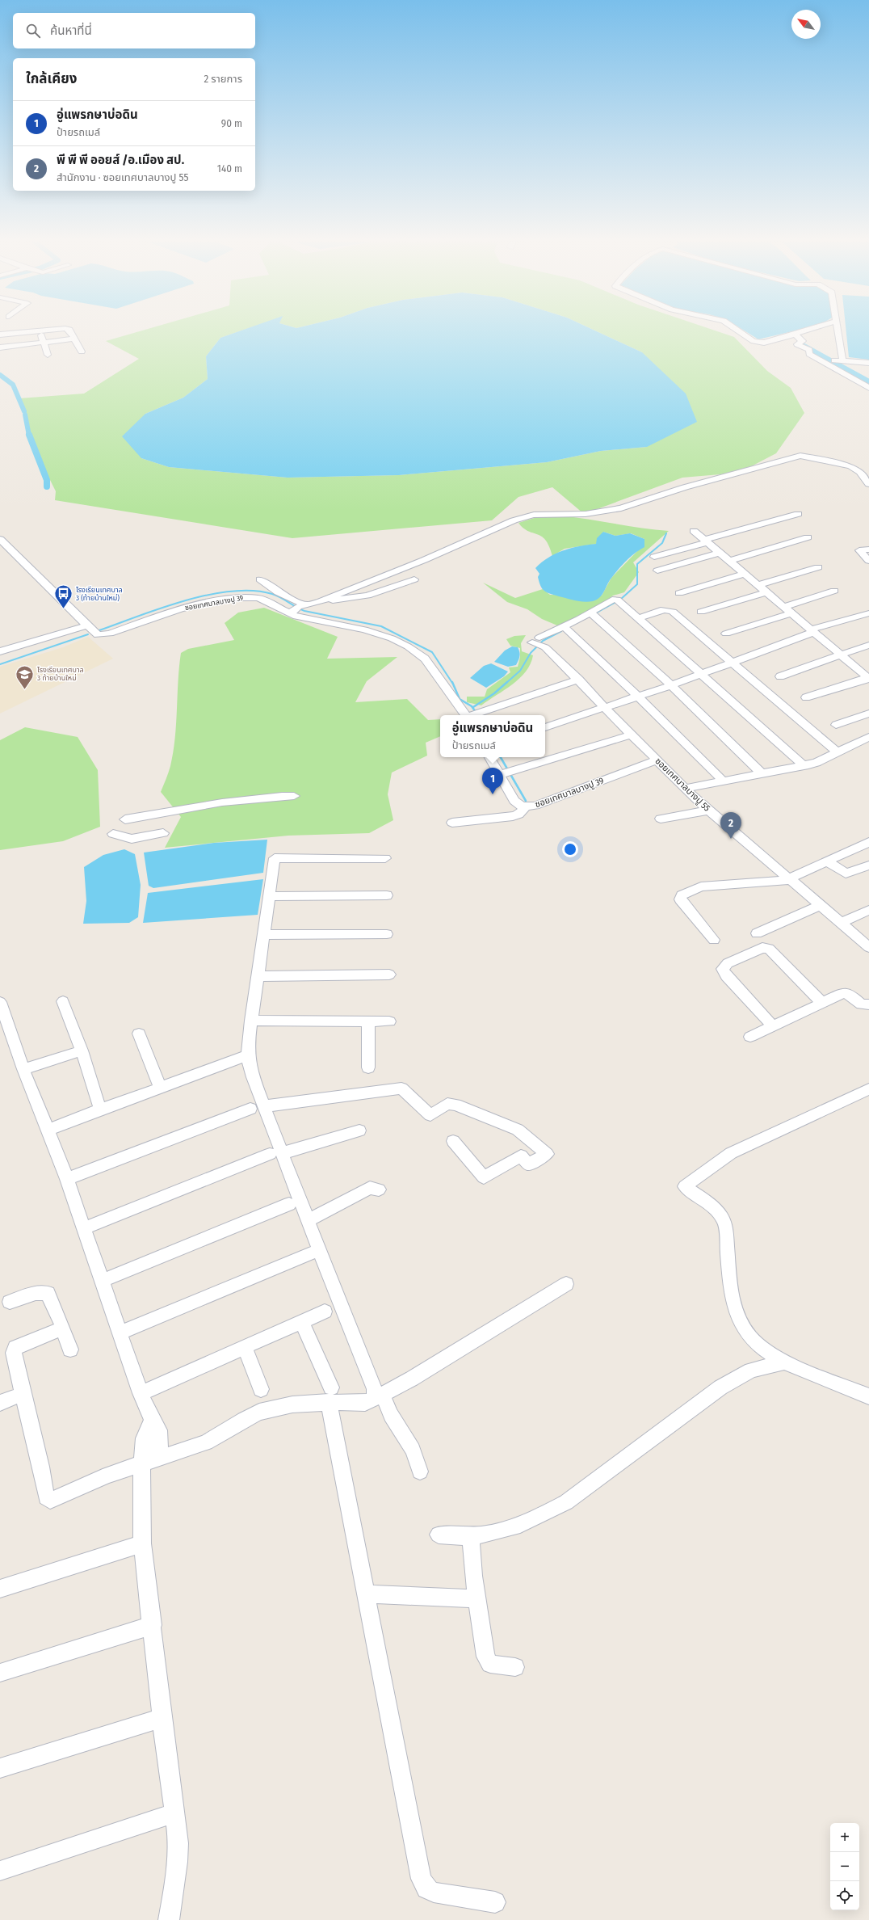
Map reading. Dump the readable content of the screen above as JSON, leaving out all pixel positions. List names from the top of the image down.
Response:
{
  "streets": {
    "street": ["ซอยเทศบาลบางปู 39", "ซอยเทศบาลบางปู 55"]
  },
  "crossings": [
    ["ซอยเทศบาลบางปู 39", "ซอยเทศบาลบางปู 55"]
  ],
  "places": {
    "bus stop": ["โรงเรียนเทศบาล 3 (ท้ายบ้านใหม่)"],
    "school or university": ["โรงเรียนเทศบาล 3 ท้ายบ้านใหม่"]
  },
  "north": "top left",
  "page": {
    "search": "ค้นหาที่นี่",
    "heading": ["ใกล้เคียง", "2 รายการ"],
    "list": [
      {
        "mark": "1",
        "name": "อู่แพรกษาบ่อดิน",
        "note": "ป้ายรถเมล์",
        "value": "90 m"
      },
      {
        "mark": "2",
        "name": "พี พี พี ออยส์ /อ.เมือง สป.",
        "note": "สำนักงาน · ซอยเทศบาลบางปู 55",
        "value": "140 m"
      }
    ],
    "popup": ["อู่แพรกษาบ่อดิน", "ป้ายรถเมล์"],
    "pins": ["1", "2"],
    "map_buttons": ["+", "−"]
  }
}
